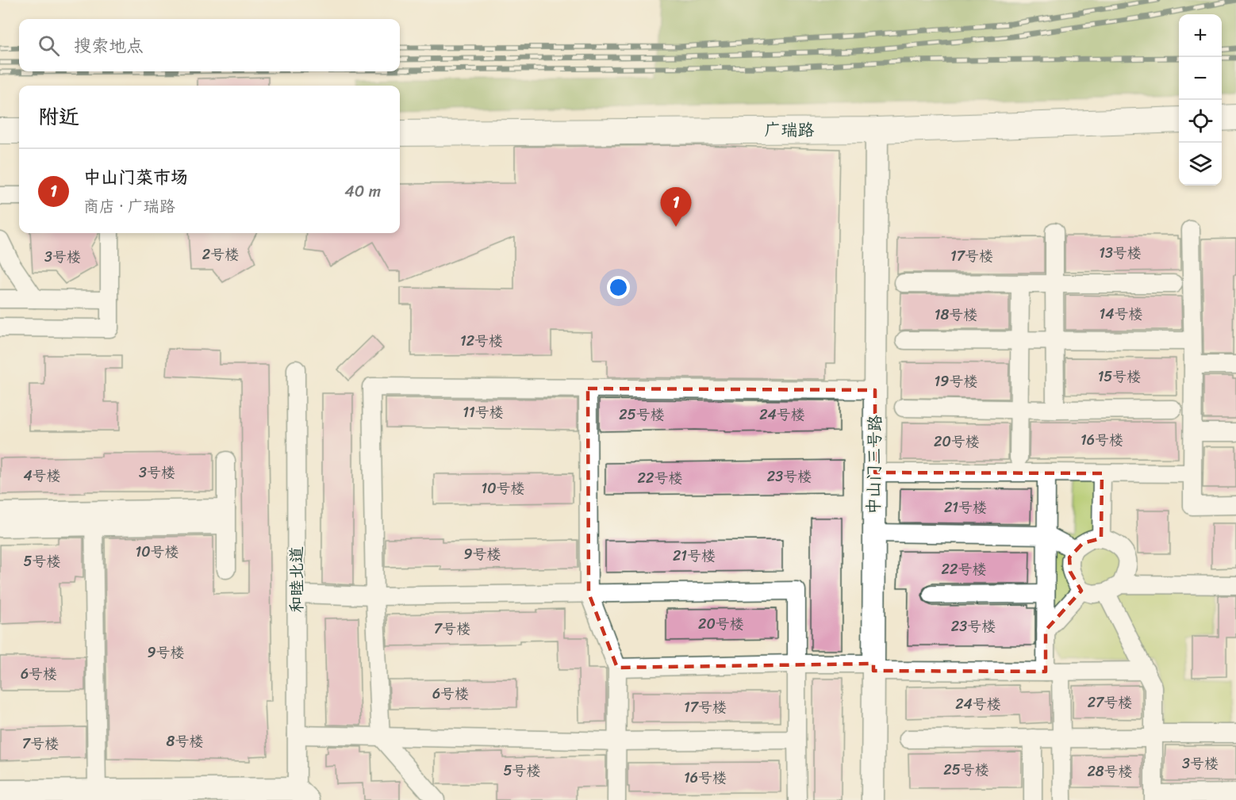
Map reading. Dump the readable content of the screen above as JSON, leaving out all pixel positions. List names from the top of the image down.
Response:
{
  "streets": {
    "main road": ["广瑞路"],
    "street": ["中山门三号路", "和睦北道"]
  },
  "crossings": [
    ["广瑞路", "中山门三号路"]
  ],
  "house_numbers": [
    "13号楼",
    "2号楼",
    "17号楼",
    "3号楼",
    "14号楼",
    "18号楼",
    "12号楼",
    "15号楼",
    "19号楼",
    "11号楼",
    "25号楼",
    "24号楼",
    "16号楼",
    "20号楼",
    "3号楼",
    "4号楼",
    "23号楼",
    "22号楼",
    "10号楼",
    "21号楼",
    "10号楼",
    "9号楼",
    "21号楼",
    "5号楼",
    "22号楼",
    "20号楼",
    "23号楼",
    "7号楼",
    "9号楼",
    "6号楼",
    "6号楼",
    "27号楼",
    "24号楼",
    "17号楼",
    "8号楼",
    "7号楼",
    "3号楼",
    "25号楼",
    "5号楼",
    "28号楼",
    "16号楼"
  ],
  "page": {
    "map_buttons": ["+", "−"],
    "search": "搜索地点",
    "heading": "附近",
    "list": [
      {
        "mark": "1",
        "name": "中山门菜市场",
        "note": "商店 · 广瑞路",
        "value": "40 m"
      }
    ],
    "pins": "1"
  }
}
